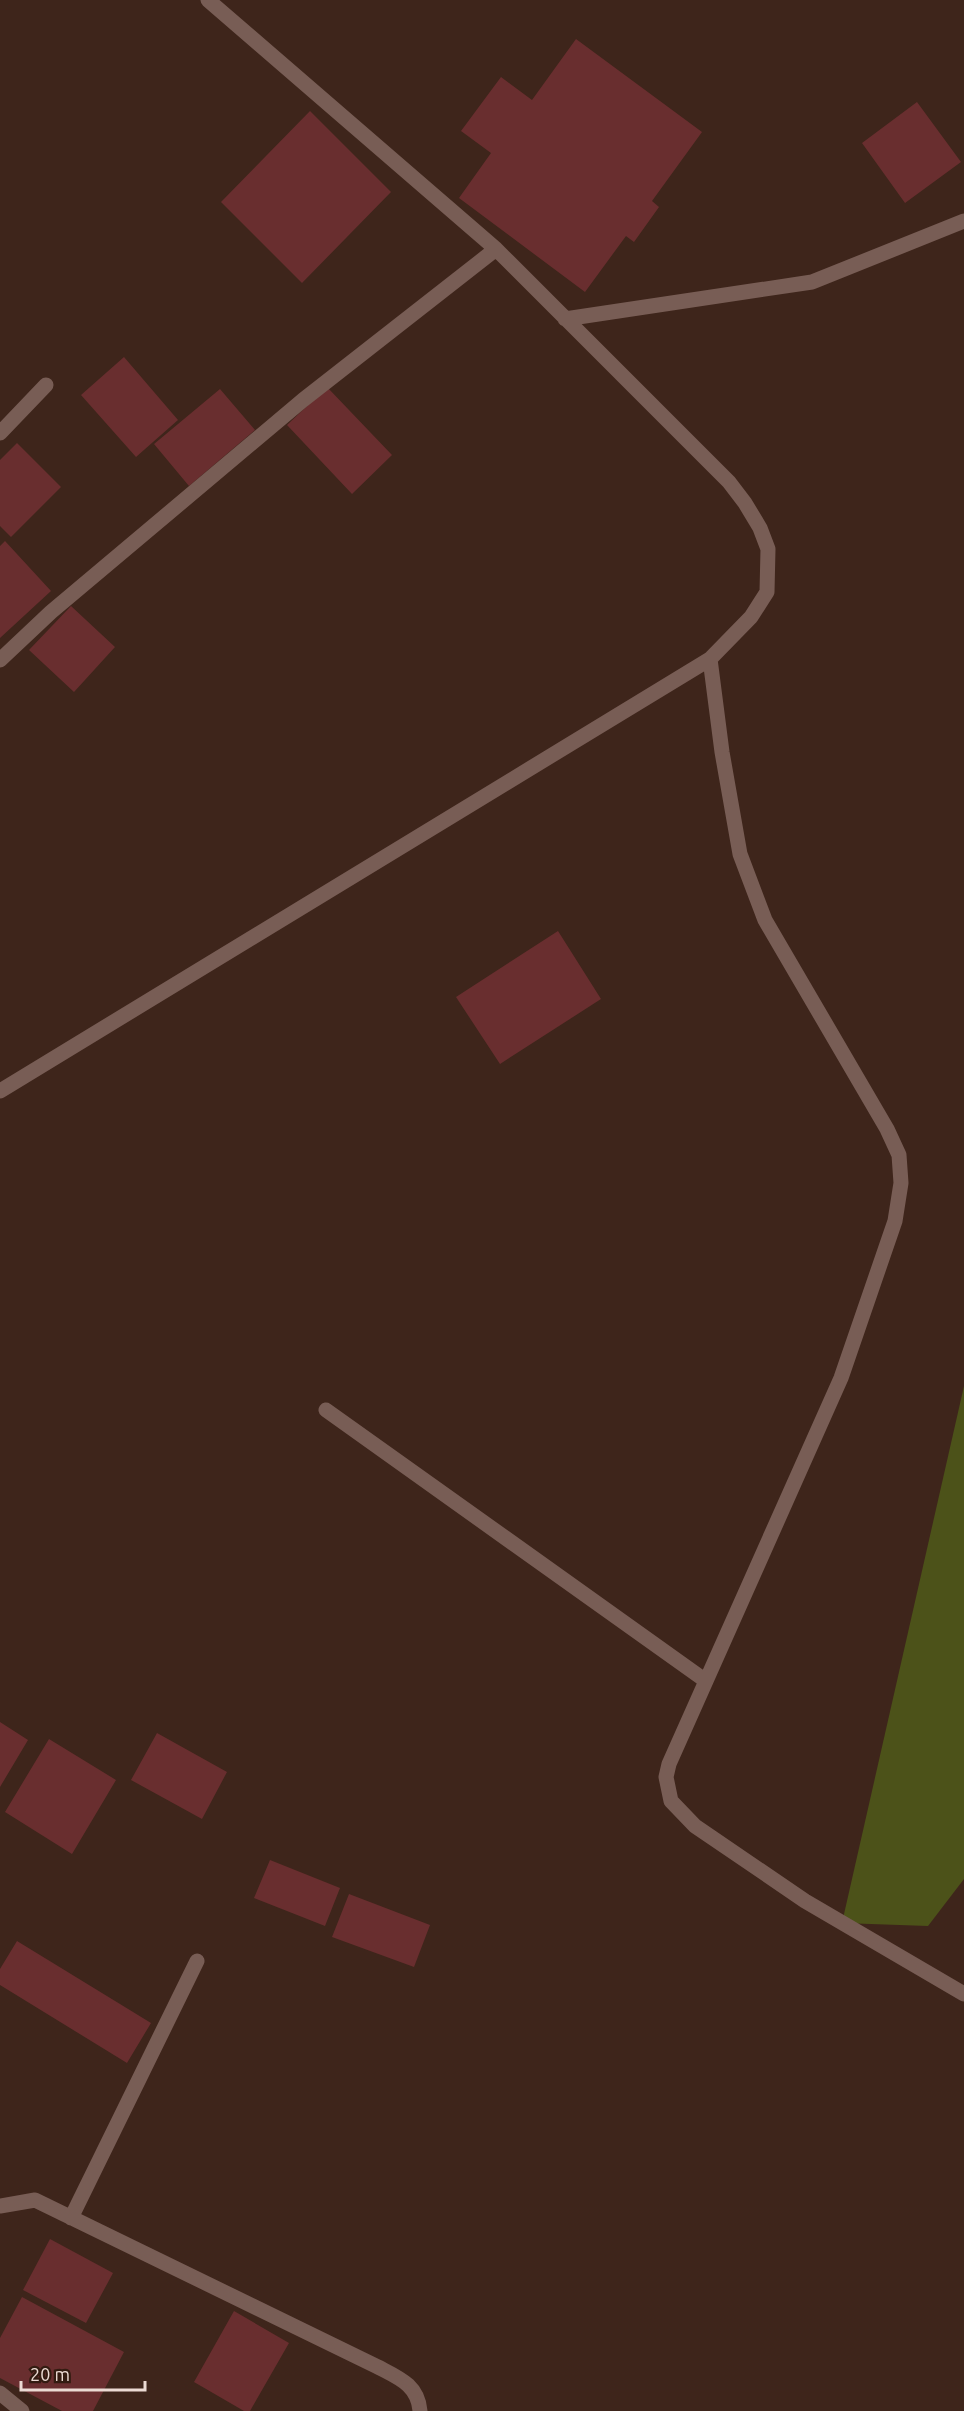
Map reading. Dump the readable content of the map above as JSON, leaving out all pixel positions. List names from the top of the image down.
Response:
{
  "scale_bar": "20 m"
}
